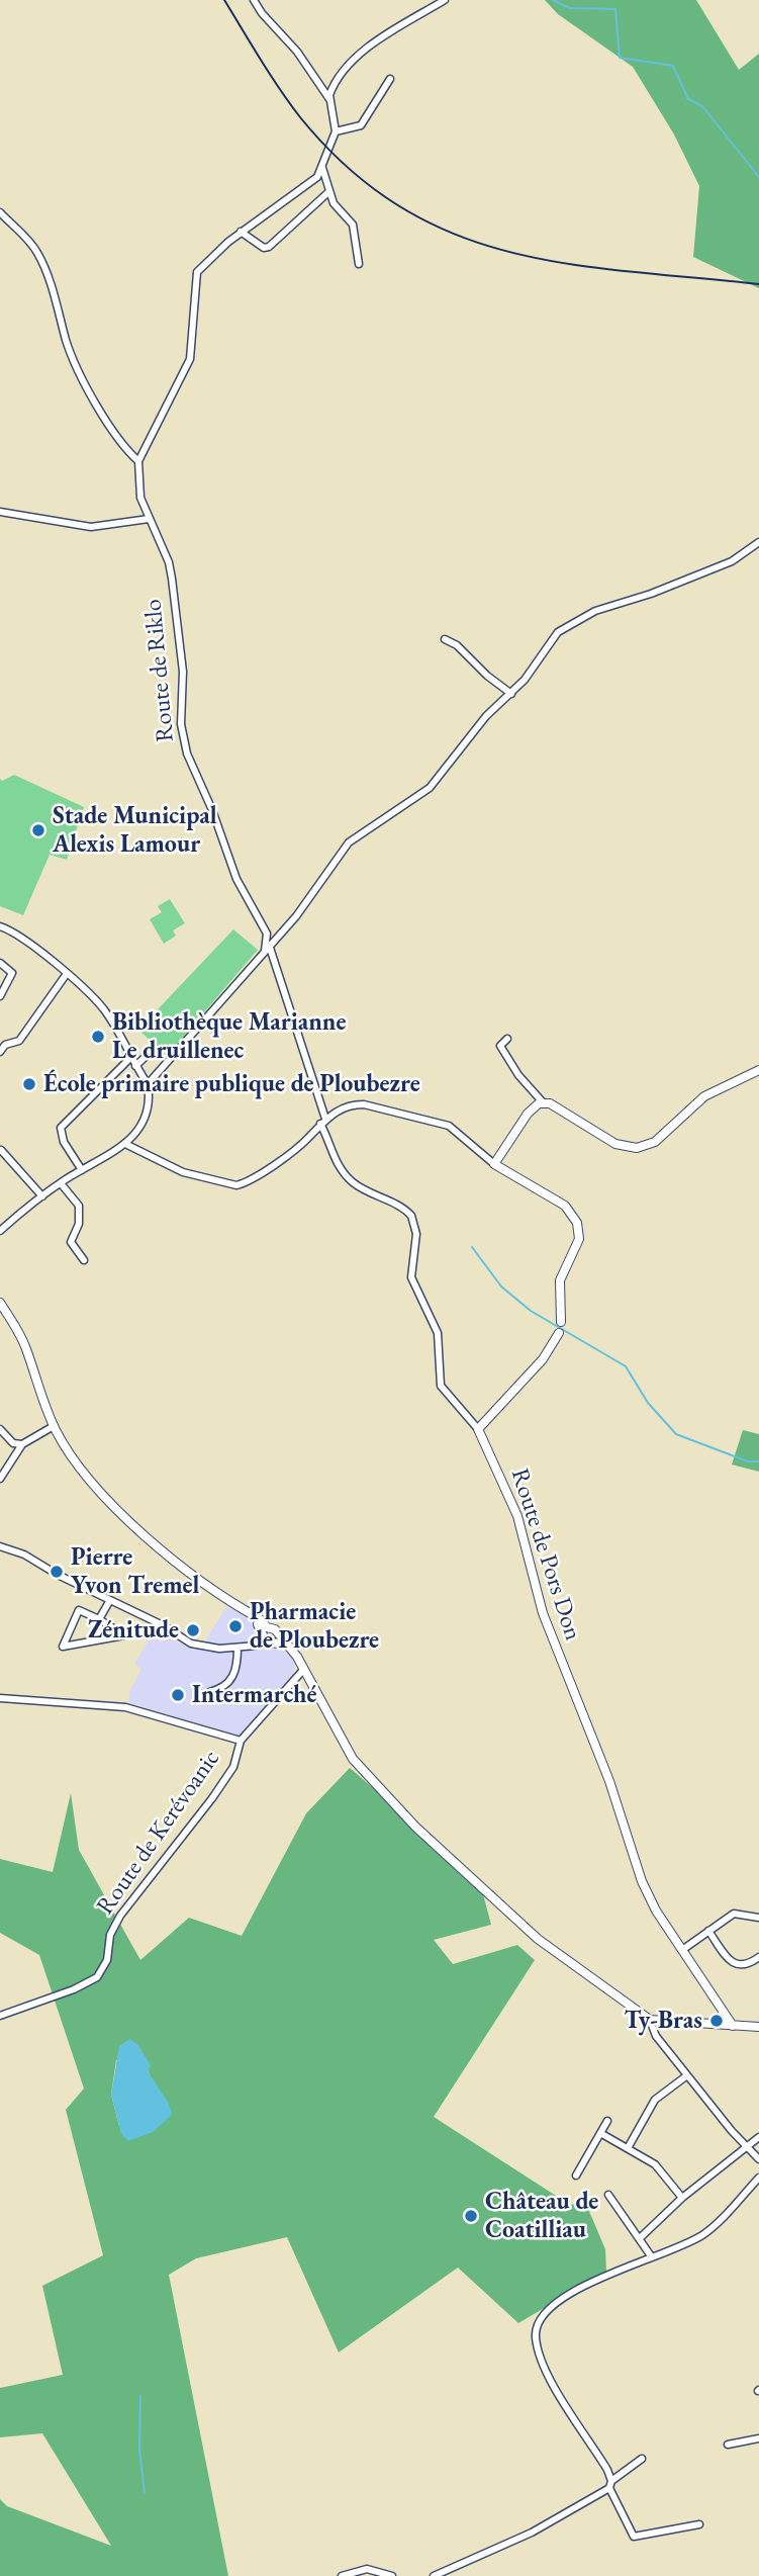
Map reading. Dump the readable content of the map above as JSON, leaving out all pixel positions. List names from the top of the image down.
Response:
{
  "streets": {
    "street": ["Route de Riklo", "Route de Pors Don", "Route de Kerévoanic"]
  },
  "crossings": [
    ["Route de Riklo", "Route de Pors Don"]
  ],
  "places": [
    "Stade Municipal Alexis Lamour",
    "Bibliothèque Marianne Le druillenec",
    "École primaire publique de Ploubezre",
    "Pierre Yvon Tremel",
    "Pharmacie de Ploubezre",
    "Zénitude",
    "Intermarché",
    "Ty-Bras",
    "Château de Coatilliau"
  ]
}
